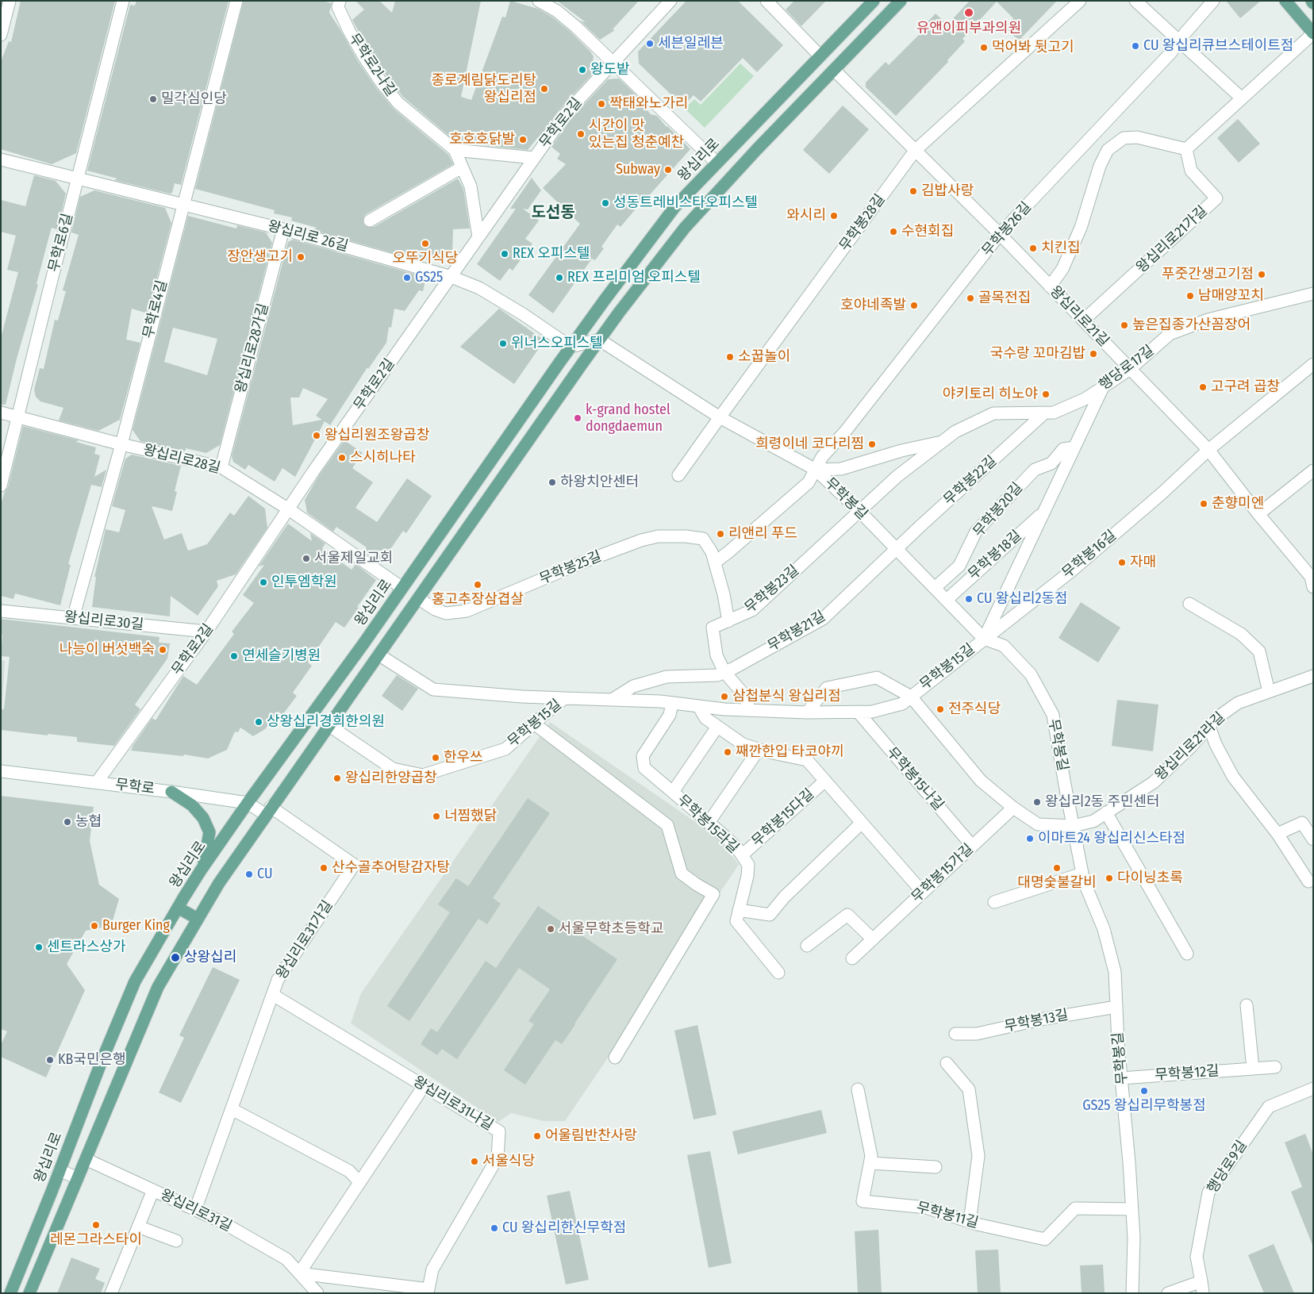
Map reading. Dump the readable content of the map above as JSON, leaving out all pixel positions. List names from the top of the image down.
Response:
{
  "streets": {
    "main road": ["왕십리로"],
    "street": [
      "무학로2나길",
      "무학로2길",
      "무학봉28길",
      "무학봉26길",
      "왕십리로 26길",
      "왕십리로21가길",
      "무학로6길",
      "무학로4길",
      "왕십리로21길",
      "왕십리로28가길",
      "행당로17길",
      "왕십리로28길",
      "무학봉22길",
      "무학봉길",
      "무학봉20길",
      "무학봉16길",
      "무학봉18길",
      "무학봉25길",
      "무학봉23길",
      "왕십리로30길",
      "무학봉21길",
      "무학봉15길",
      "왕십리로21라길",
      "무학봉15나길",
      "무학로",
      "무학봉15다길",
      "무학봉15라길",
      "무학봉15가길",
      "왕십리로31가길",
      "무학봉13길",
      "무학봉12길",
      "왕십리로31나길",
      "행당로9길",
      "왕십리로31길",
      "무학봉11길"
    ]
  },
  "crossings": [
    ["무학로2나길", "무학로2길"],
    ["무학로2길", "왕십리로 26길"],
    ["무학로2길", "왕십리로28길"],
    ["무학로2길", "왕십리로30길"],
    ["무학로2길", "무학로"],
    ["왕십리로", "왕십리로 26길"],
    ["왕십리로", "왕십리로28길"],
    ["왕십리로", "무학로"],
    ["무학봉28길", "왕십리로21길"],
    ["무학봉28길", "무학봉길"],
    ["무학봉26길", "왕십리로21길"],
    ["무학봉26길", "행당로17길"],
    ["무학봉26길", "무학봉길"],
    ["왕십리로 26길", "무학로6길"],
    ["왕십리로 26길", "무학로4길"],
    ["왕십리로 26길", "왕십리로28가길"],
    ["왕십리로21가길", "왕십리로21길"],
    ["무학로6길", "왕십리로28길"],
    ["무학로4길", "왕십리로28길"],
    ["무학로4길", "왕십리로30길"],
    ["왕십리로21길", "행당로17길"],
    ["왕십리로21길", "무학봉16길"],
    ["왕십리로28가길", "왕십리로28길"],
    ["행당로17길", "무학봉22길"],
    ["행당로17길", "무학봉길"],
    ["행당로17길", "무학봉23길"],
    ["무학봉22길", "무학봉길"],
    ["무학봉22길", "무학봉21길"],
    ["무학봉길", "무학봉20길"],
    ["무학봉길", "무학봉16길"],
    ["무학봉길", "무학봉18길"],
    ["무학봉길", "무학봉23길"],
    ["무학봉길", "무학봉21길"],
    ["무학봉길", "무학봉15길"],
    ["무학봉길", "왕십리로21라길"],
    ["무학봉길", "무학봉13길"],
    ["무학봉길", "무학봉12길"],
    ["무학봉길", "무학봉11길"],
    ["무학봉16길", "무학봉15길"],
    ["무학봉25길", "무학봉23길"],
    ["무학봉23길", "무학봉21길"],
    ["무학봉21길", "무학봉15길"],
    ["무학봉15길", "무학봉15나길"],
    ["무학봉15길", "무학봉15다길"],
    ["무학봉15길", "무학봉15라길"],
    ["무학봉15나길", "무학봉15가길"],
    ["무학로", "왕십리로31가길"],
    ["무학봉15다길", "무학봉15라길"],
    ["무학봉15다길", "무학봉15가길"],
    ["왕십리로31가길", "왕십리로31나길"],
    ["왕십리로31가길", "왕십리로31길"]
  ],
  "districts": ["도선동"],
  "places": [
    "유앤이피부과의원",
    "세븐일레븐",
    "CU 왕십리큐브스테이트점",
    "먹어봐 뒷고기",
    "왕도밭",
    "종로계림닭도리탕 왕십리점",
    "밀각심인당",
    "짝태와노가리",
    "시간이 맛 있는집 청춘예찬",
    "호호호닭발",
    "Subway",
    "김밥사랑",
    "성동트레비스타오피스텔",
    "와시리",
    "수현회집",
    "오뚜기식당",
    "치킨집",
    "REX 오피스텔",
    "장안생고기",
    "푸줏간생고기점",
    "GS25",
    "REX 프리미엄 오피스텔",
    "남매양꼬치",
    "골목전집",
    "호야네족발",
    "높은집종가산꼼장어",
    "위너스오피스텔",
    "국수랑 꼬마김밥",
    "소꿉놀이",
    "고구려 곱창",
    "야키토리 히노야",
    "k-grand hostel dongdaemun",
    "왕십리원조왕곱창",
    "희령이네 코다리찜",
    "스시히나타",
    "하왕치안센터",
    "춘향미엔",
    "리앤리 푸드",
    "서울제일교회",
    "자매",
    "인투엠학원",
    "홍고추장삼겹살",
    "CU 왕십리2동점",
    "나능이 버섯백숙",
    "연세슬기병원",
    "삼첩분식 왕십리점",
    "전주식당",
    "상왕십리경희한의원",
    "째깐한입 타코야끼",
    "한우쓰",
    "왕십리한양곱창",
    "왕십리2동 주민센터",
    "너찜했닭",
    "농협",
    "이마트24 왕십리신스타점",
    "산수골추어탕감자탕",
    "대명숯불갈비",
    "CU",
    "다이닝초록",
    "Burger King",
    "서울무학초등학교",
    "센트라스상가",
    "상왕십리",
    "KB국민은행",
    "GS25 왕십리무학봉점",
    "어울림반찬사랑",
    "서울식당",
    "레몬그라스타이",
    "CU 왕십리한신무학점"
  ]
}
